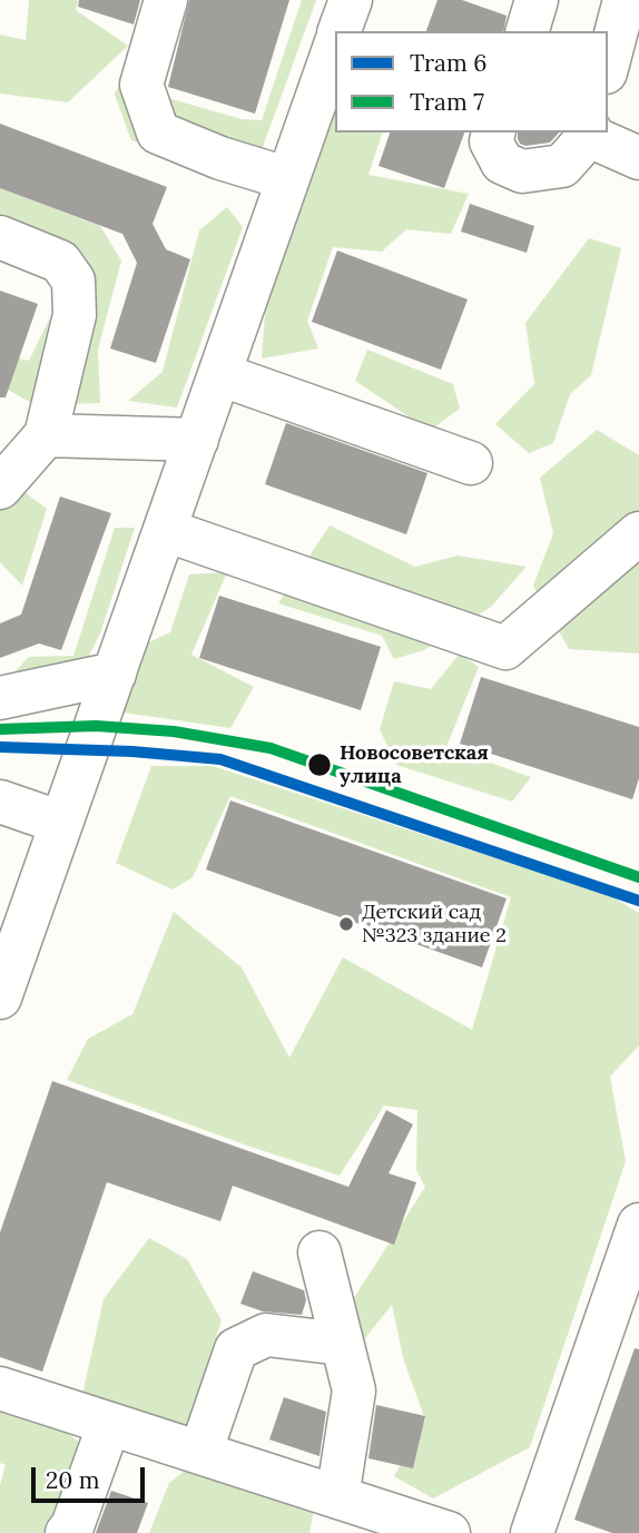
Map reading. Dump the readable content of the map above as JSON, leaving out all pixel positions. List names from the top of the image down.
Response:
{
  "places": ["Новосоветская улица", "Детский сад №323 здание 2"],
  "lines": ["tram line 7", "tram line 6"],
  "legend": ["Tram 6", "Tram 7"],
  "scale_bar": "20 m"
}
